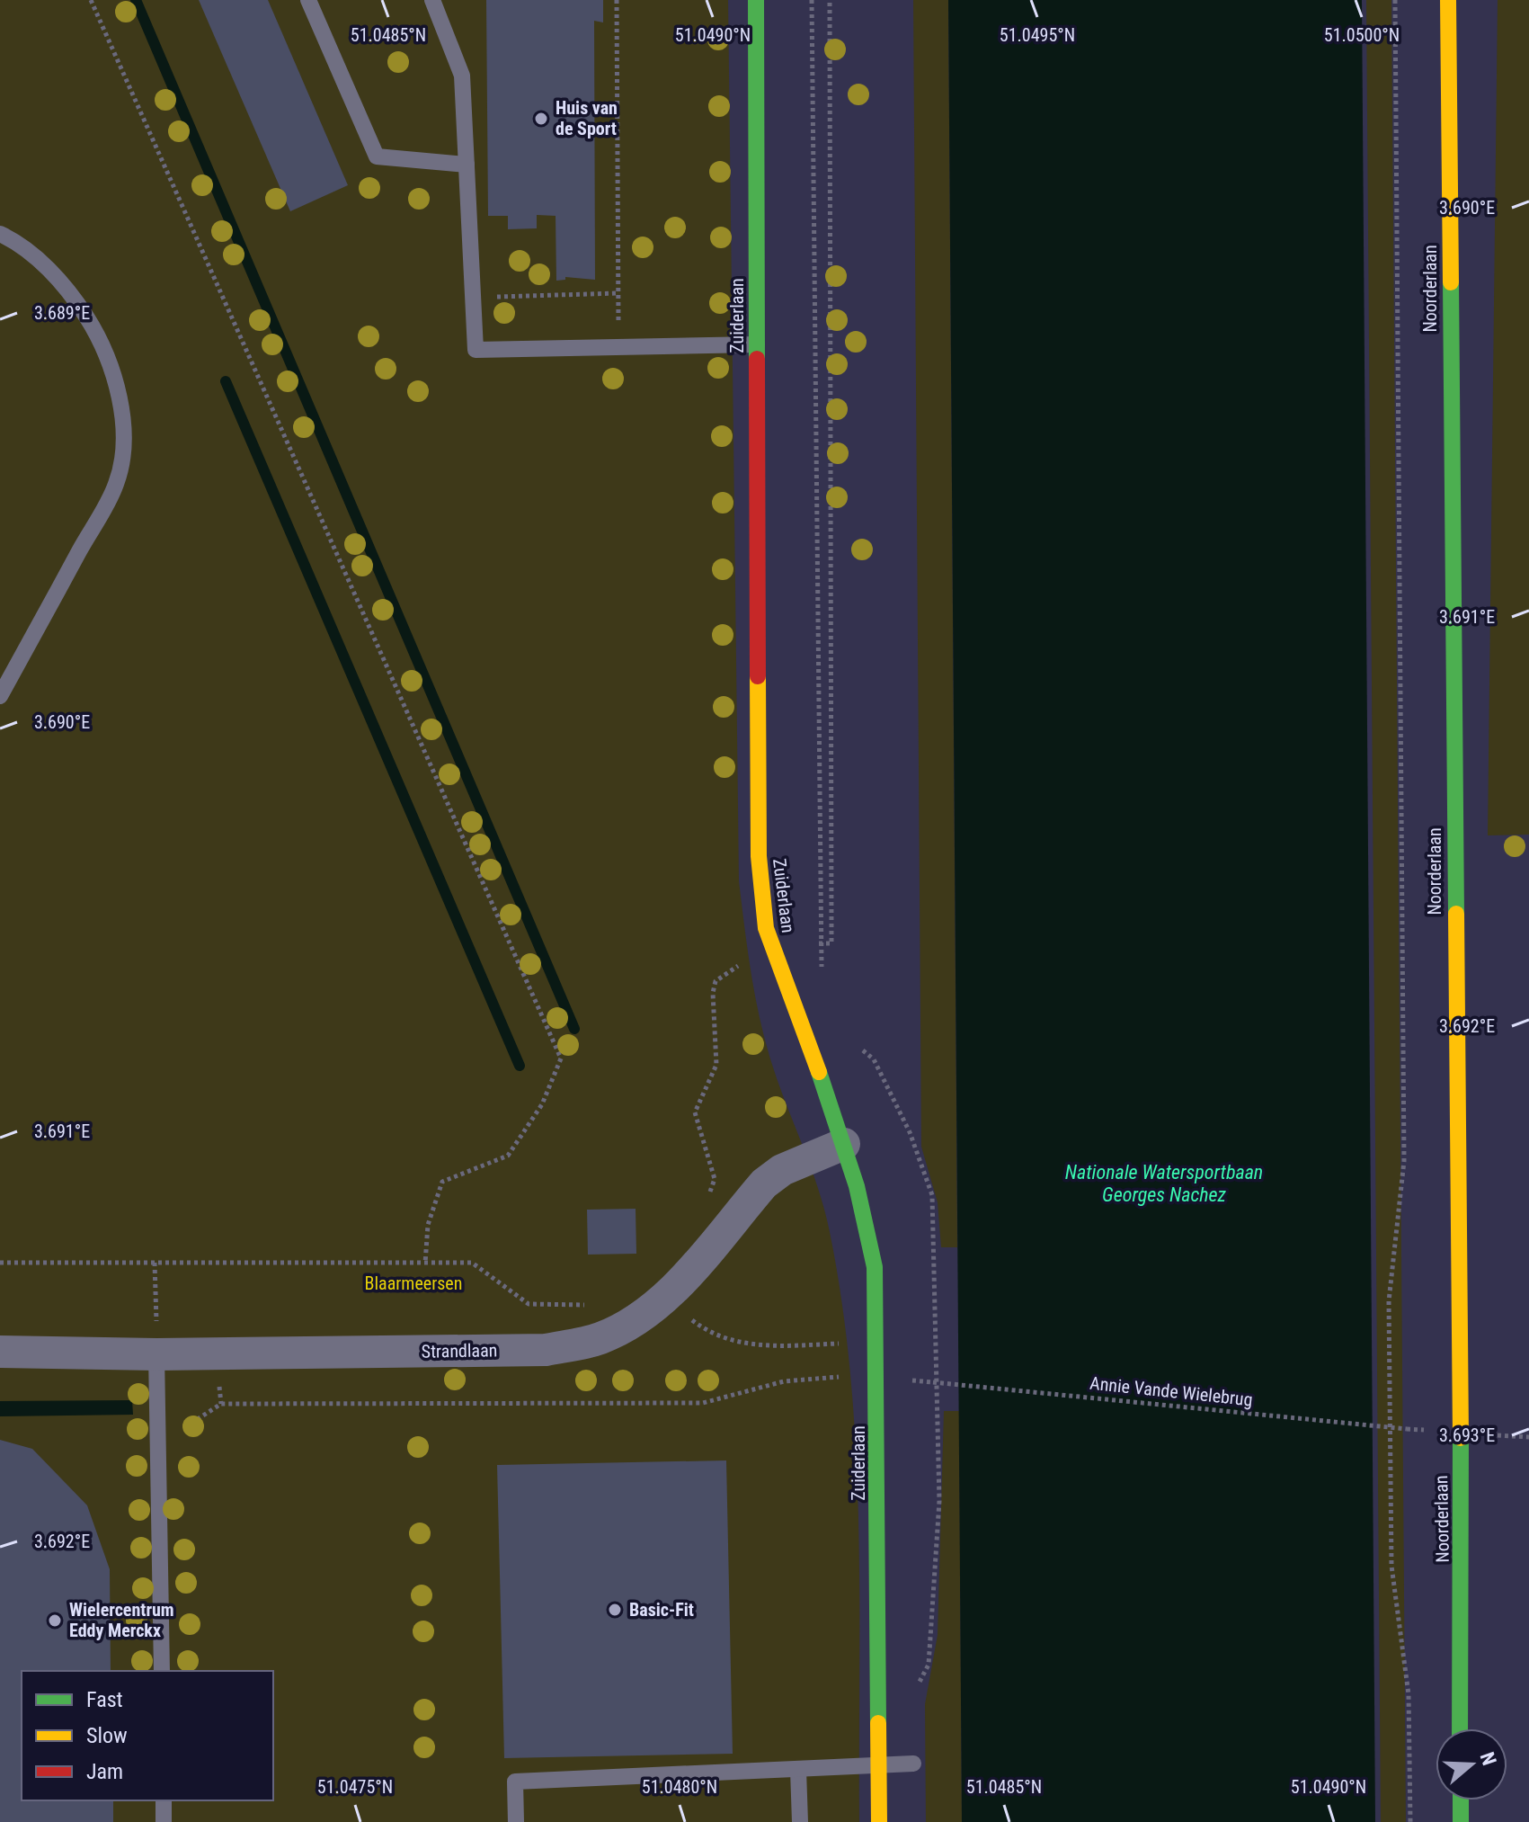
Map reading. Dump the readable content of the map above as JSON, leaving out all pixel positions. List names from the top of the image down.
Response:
{
  "streets": {
    "street": ["Noorderlaan", "Zuiderlaan", "Strandlaan"],
    "path": ["Annie Vande Wielebrug"]
  },
  "crossings": [
    ["Zuiderlaan", "Strandlaan"]
  ],
  "water": ["Nationale Watersportbaan Georges Nachez"],
  "parks": ["Blaarmeersen"],
  "places": ["Huis van de Sport", "Basic-Fit", "Wielercentrum Eddy Merckx"],
  "legend": ["Fast", "Slow", "Jam"],
  "north": "right",
  "coordinates": [
    "51.0495°N",
    "51.0500°N",
    "51.0485°N",
    "51.0490°N",
    "3.690°E",
    "3.689°E",
    "3.691°E",
    "3.692°E",
    "3.693°E",
    "51.0475°N",
    "51.0480°N"
  ]
}
